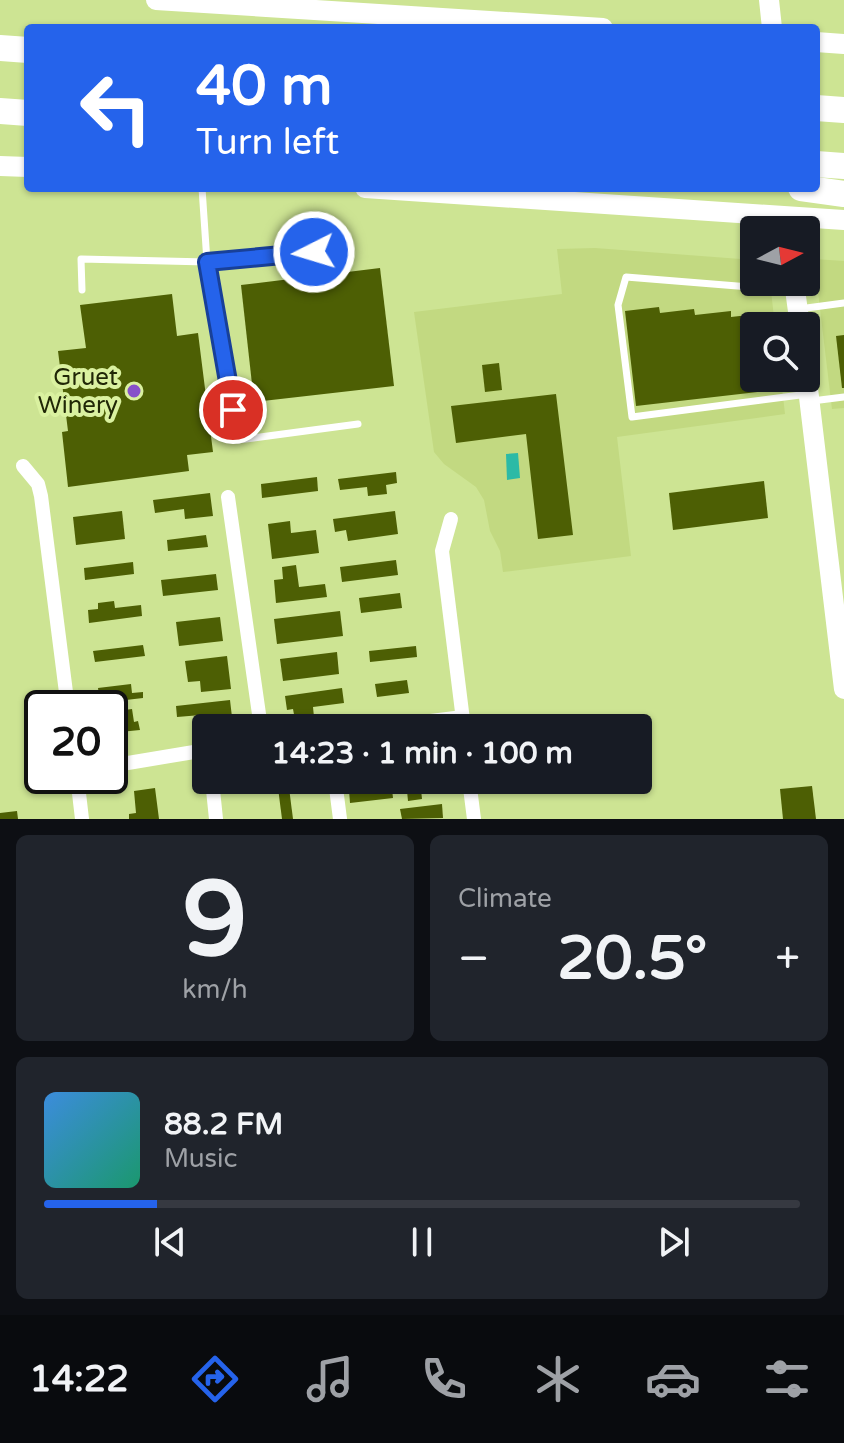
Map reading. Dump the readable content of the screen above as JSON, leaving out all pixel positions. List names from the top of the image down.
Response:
{
  "places": ["Gruet Winery"],
  "north": "right",
  "page": {
    "turn": ["40 m", "Turn left"],
    "limit": "20",
    "trip": "14:23 · 1 min · 100 m",
    "tile": [
      ["9", "km/h"],
      "Climate"
    ],
    "heat": ["−", "20.5°", "+"],
    "song": ["88.2 FM", "Music"],
    "tabs": "14:22"
  }
}
